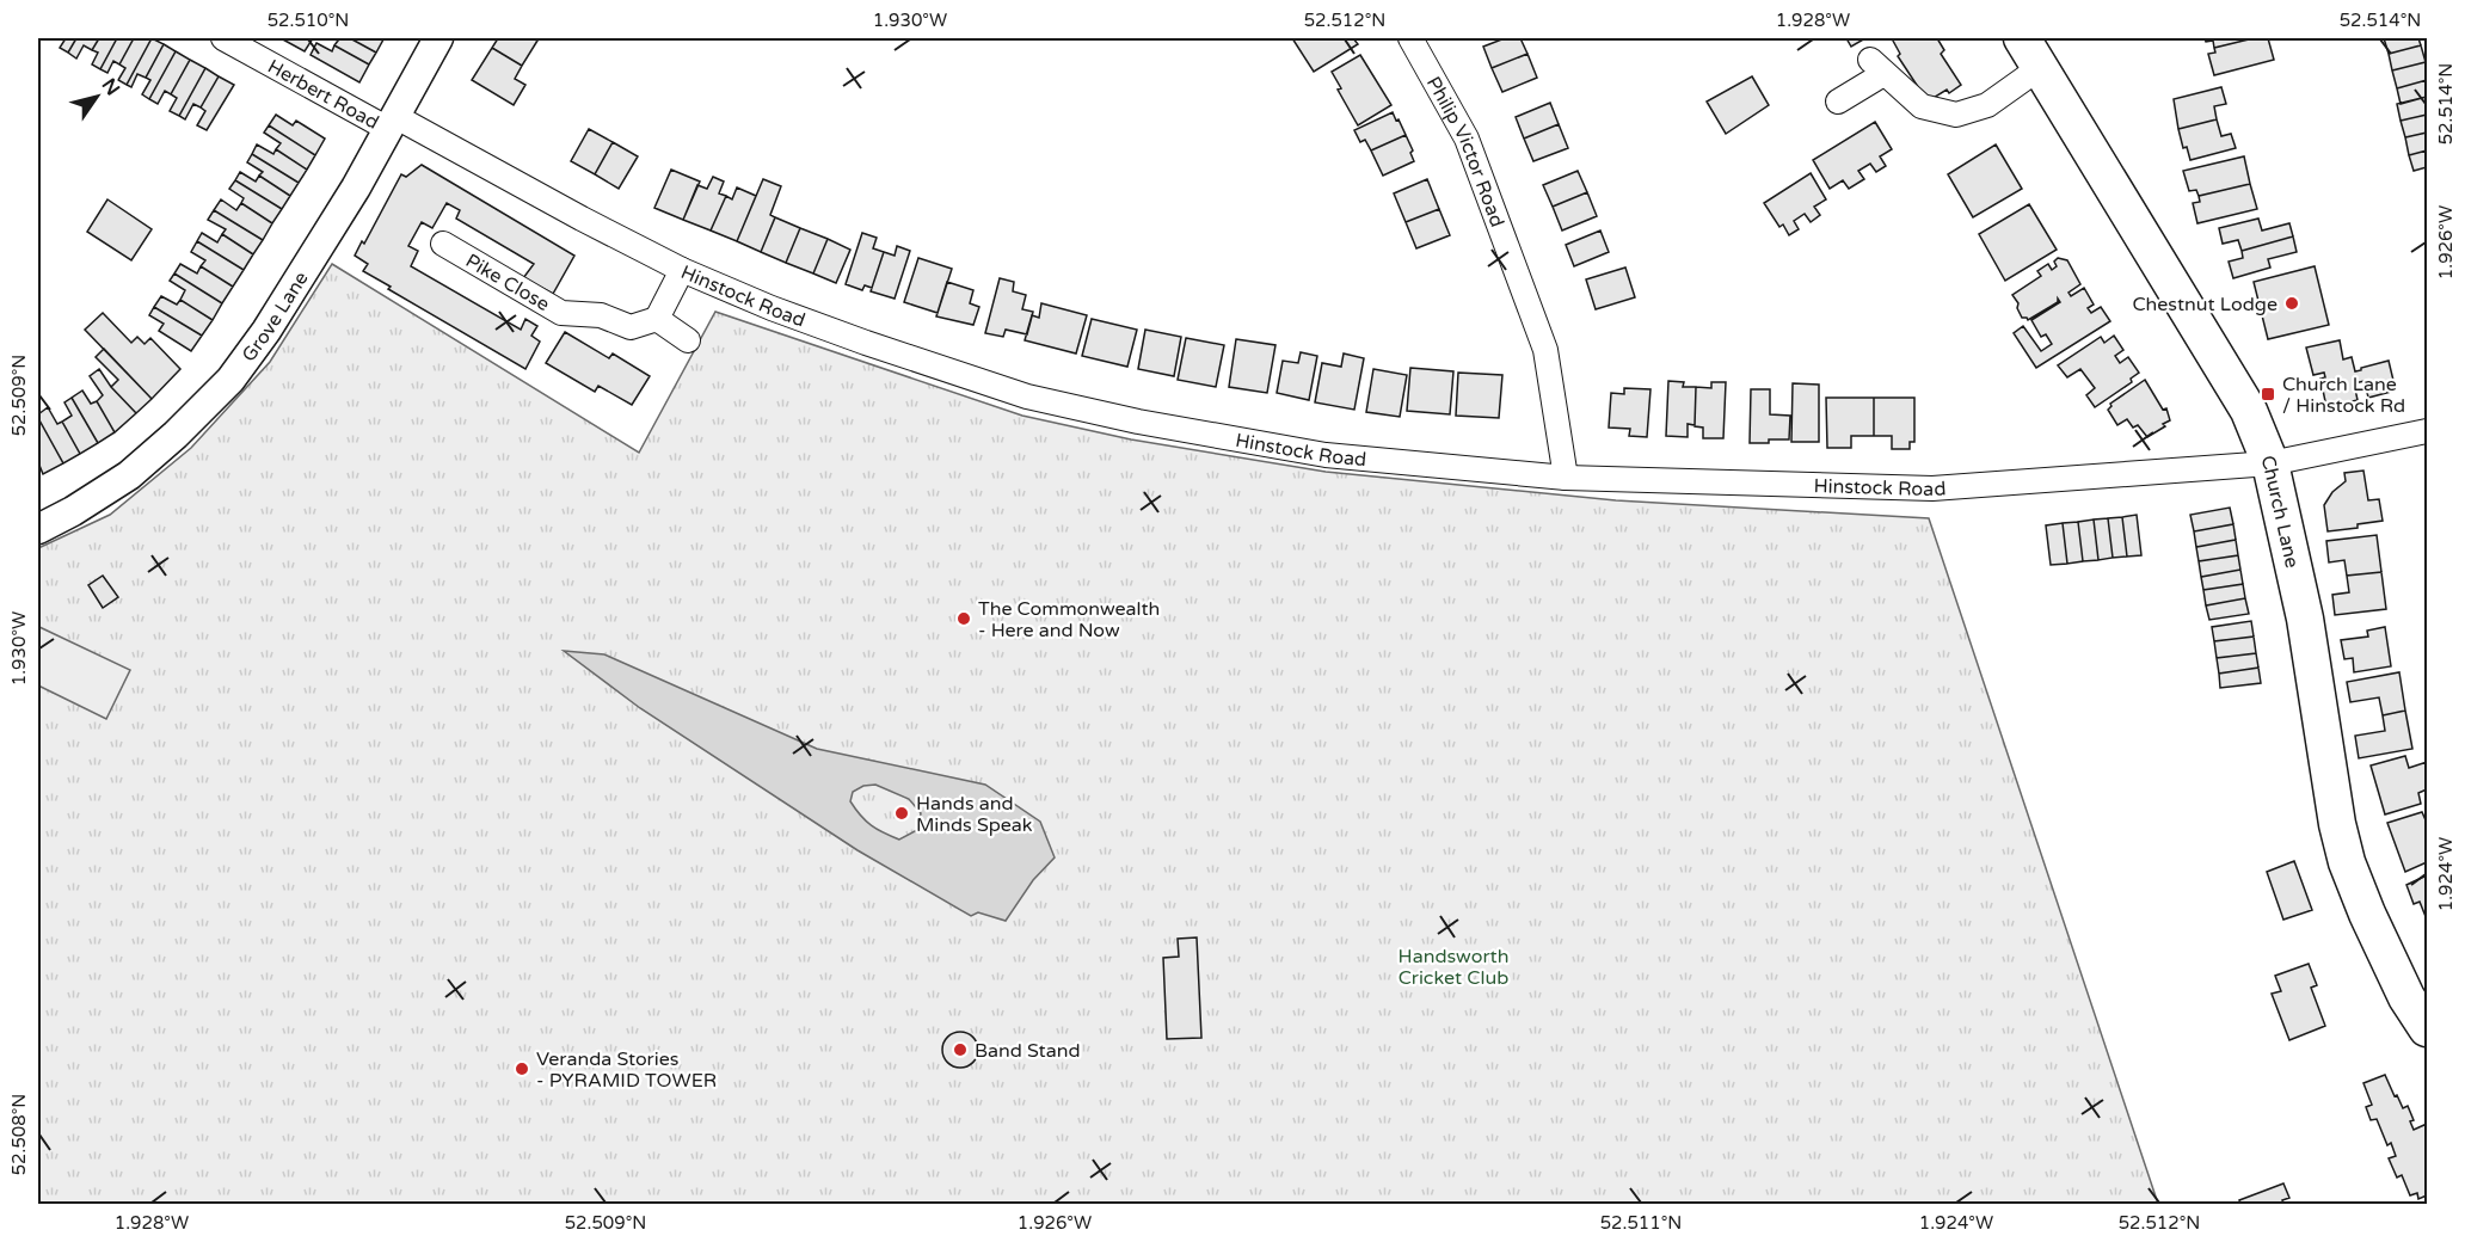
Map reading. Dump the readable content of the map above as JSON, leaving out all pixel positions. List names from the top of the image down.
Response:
{
  "streets": {
    "main road": ["Church Lane"],
    "street": [
      "Herbert Road",
      "Philip Victor Road",
      "Pike Close",
      "Hinstock Road",
      "Grove Lane"
    ]
  },
  "crossings": [
    ["Herbert Road", "Hinstock Road"],
    ["Herbert Road", "Grove Lane"],
    ["Philip Victor Road", "Hinstock Road"],
    ["Hinstock Road", "Grove Lane"],
    ["Hinstock Road", "Church Lane"]
  ],
  "parks": ["Handsworth Cricket Club"],
  "places": {
    "other": [
      "Chestnut Lodge",
      "The Commonwealth - Here and Now",
      "Hands and Minds Speak",
      "Band Stand",
      "Veranda Stories - PYRAMID TOWER"
    ],
    "transit": ["Church Lane / Hinstock Rd"]
  },
  "north": "top right",
  "coordinates": [
    "52.510°N",
    "1.930°W",
    "52.512°N",
    "1.928°W",
    "52.514°N",
    "1.926°W",
    "52.509°N",
    "1.924°W",
    "52.508°N",
    "52.511°N"
  ]
}
